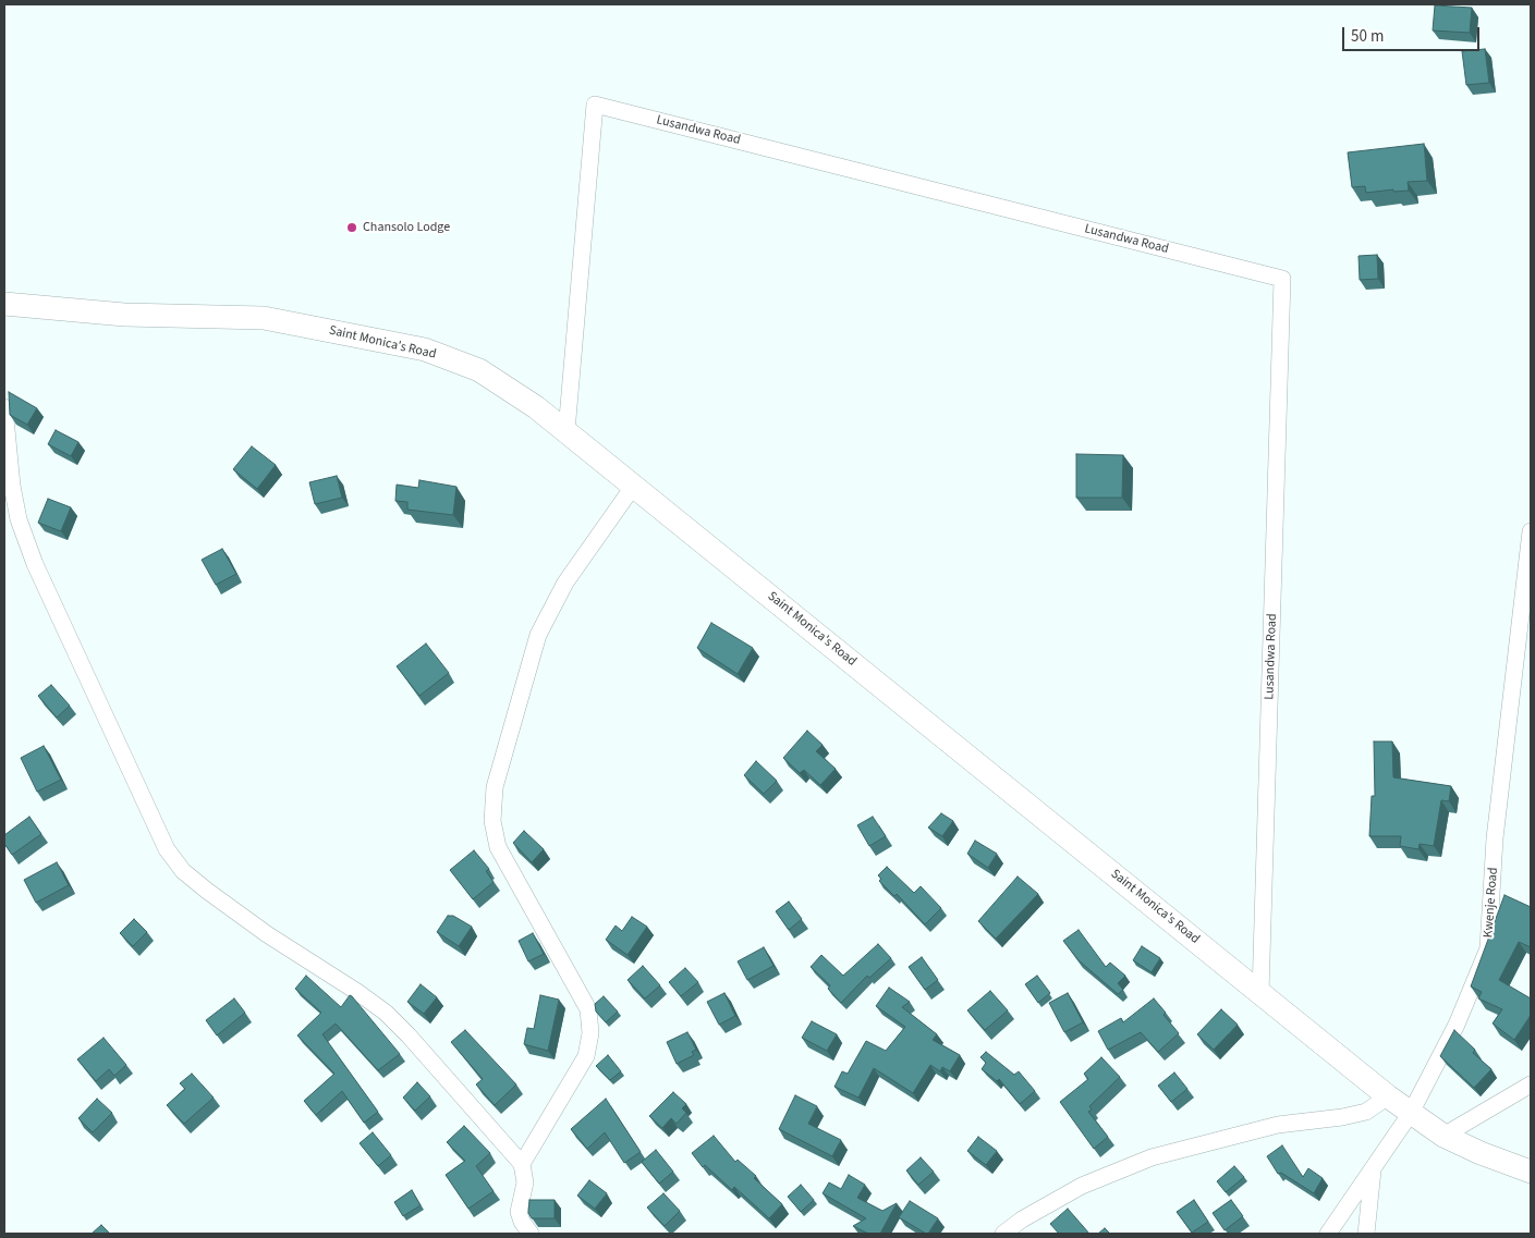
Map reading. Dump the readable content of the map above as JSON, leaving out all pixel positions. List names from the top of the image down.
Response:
{
  "streets": {
    "street": ["Lusandwa Road", "Saint Monica's Road", "Kwenje Road"]
  },
  "crossings": [
    ["Lusandwa Road", "Saint Monica's Road"],
    ["Saint Monica's Road", "Kwenje Road"]
  ],
  "places": ["Chansolo Lodge"],
  "scale_bar": "50 m"
}
